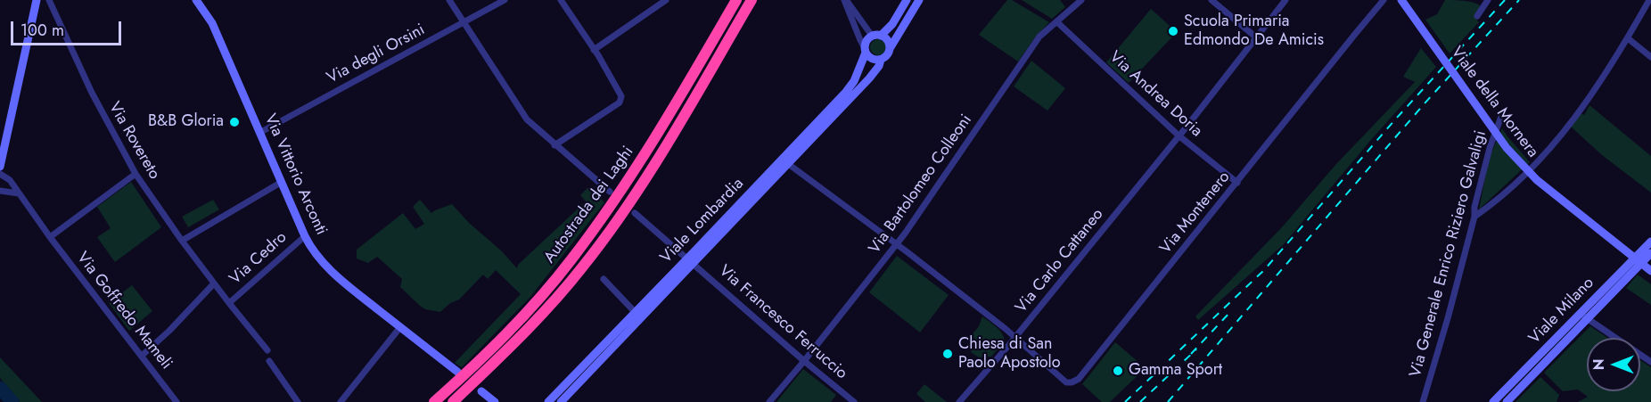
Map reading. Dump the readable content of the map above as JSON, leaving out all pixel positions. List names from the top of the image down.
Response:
{
  "streets": {
    "highway": ["Autostrada dei Laghi"],
    "main road": [
      "Viale della Mornera",
      "Via Vittorio Arconti",
      "Viale Lombardia",
      "Viale Milano"
    ],
    "street": [
      "Via degli Orsini",
      "Via Andrea Doria",
      "Via Rovereto",
      "Via Bartolomeo Colleoni",
      "Via Montenero",
      "Via Generale Enrico Riziero Galvaligi",
      "Via Cedro",
      "Via Carlo Cattaneo",
      "Via Goffredo Mameli",
      "Via Francesco Ferruccio"
    ]
  },
  "crossings": [
    ["Via degli Orsini", "Via Vittorio Arconti"],
    ["Via Andrea Doria", "Via Bartolomeo Colleoni"],
    ["Via Andrea Doria", "Via Montenero"],
    ["Via Andrea Doria", "Via Carlo Cattaneo"],
    ["Via Rovereto", "Via Cedro"],
    ["Via Vittorio Arconti", "Via Cedro"],
    ["Via Bartolomeo Colleoni", "Via Francesco Ferruccio"],
    ["Via Montenero", "Via Carlo Cattaneo"],
    ["Viale Lombardia", "Via Francesco Ferruccio"]
  ],
  "places": [
    "Scuola Primaria Edmondo De Amicis",
    "B&B Gloria",
    "Chiesa di San Paolo Apostolo",
    "Gamma Sport"
  ],
  "scale_bar": "100 m",
  "north": "left"
}
